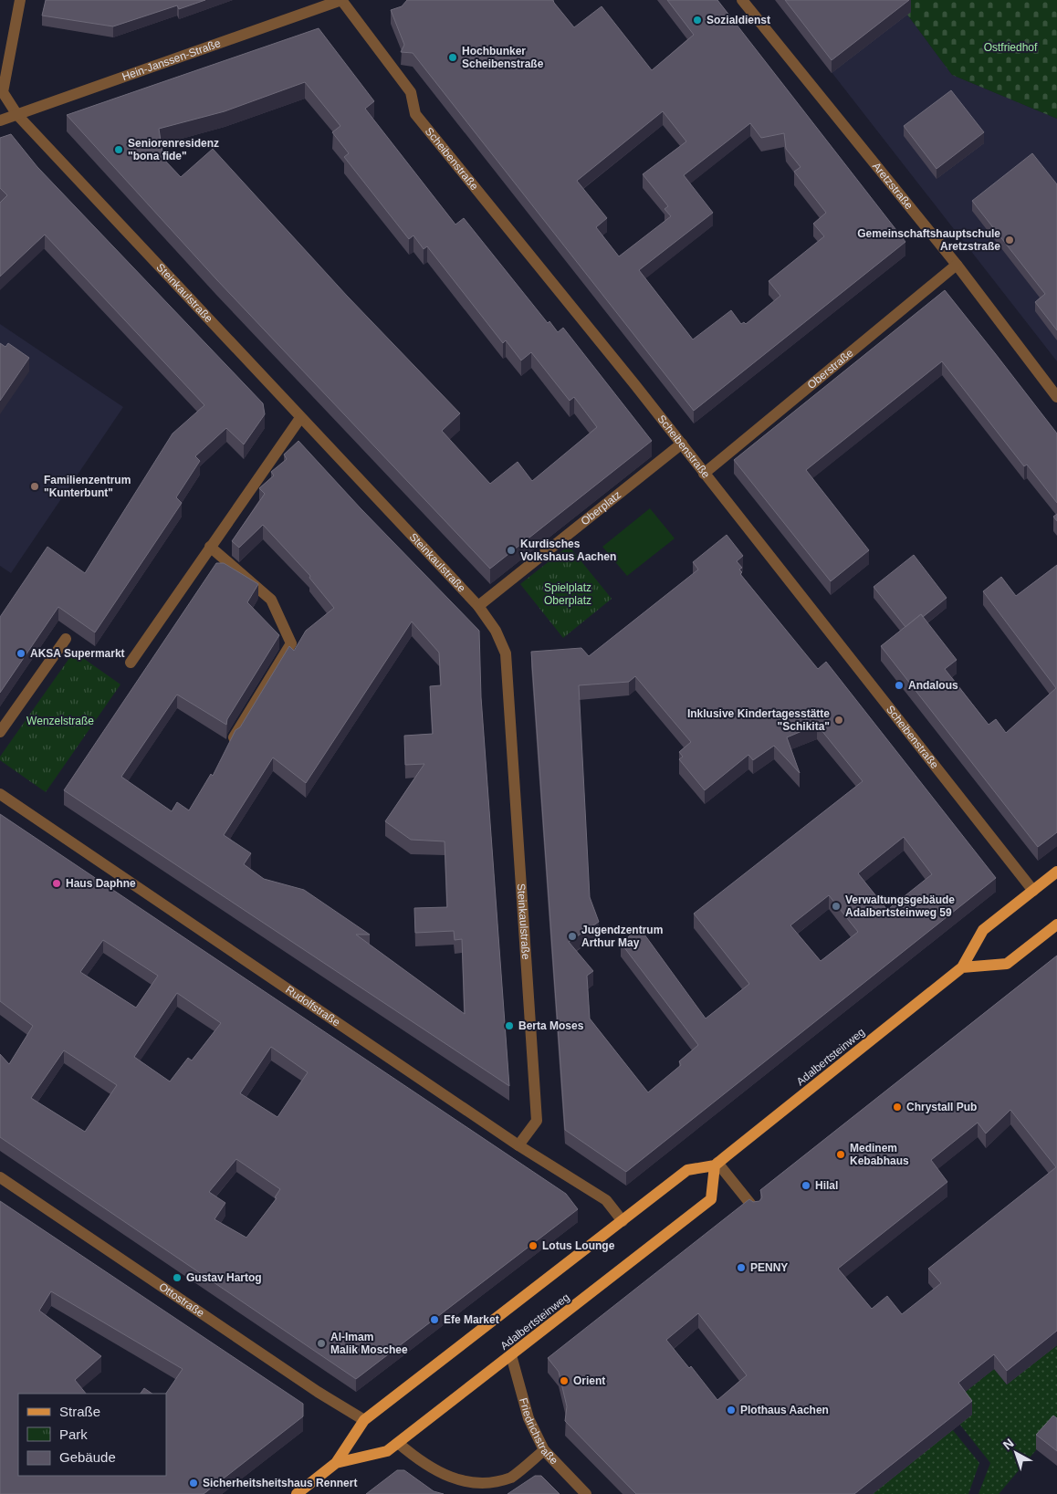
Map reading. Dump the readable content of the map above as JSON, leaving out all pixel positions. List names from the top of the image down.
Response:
{
  "streets": {
    "main road": ["Adalbertsteinweg"],
    "street": [
      "Hein-Janssen-Straße",
      "Scheibenstraße",
      "Aretzstraße",
      "Steinkaulstraße",
      "Oberstraße",
      "Oberplatz",
      "Rudolfstraße",
      "Ottostraße",
      "Friedrichstraße"
    ]
  },
  "crossings": [
    ["Hein-Janssen-Straße", "Scheibenstraße"],
    ["Hein-Janssen-Straße", "Steinkaulstraße"],
    ["Scheibenstraße", "Oberstraße"],
    ["Scheibenstraße", "Oberplatz"],
    ["Scheibenstraße", "Adalbertsteinweg"],
    ["Aretzstraße", "Oberstraße"],
    ["Steinkaulstraße", "Oberplatz"],
    ["Steinkaulstraße", "Rudolfstraße"],
    ["Rudolfstraße", "Adalbertsteinweg"],
    ["Adalbertsteinweg", "Ottostraße"],
    ["Adalbertsteinweg", "Friedrichstraße"]
  ],
  "parks": ["Ostfriedhof", "Spielplatz Oberplatz", "Wenzelstraße"],
  "places": [
    "Sozialdienst",
    "Hochbunker Scheibenstraße",
    "Seniorenresidenz \"bona fide\"",
    "Gemeinschaftshauptschule Aretzstraße",
    "Familienzentrum \"Kunterbunt\"",
    "Kurdisches Volkshaus Aachen",
    "AKSA Supermarkt",
    "Andalous",
    "Inklusive Kindertagesstätte \"Schikita\"",
    "Haus Daphne",
    "Verwaltungsgebäude Adalbertsteinweg 59",
    "Jugendzentrum Arthur May",
    "Berta Moses",
    "Chrystall Pub",
    "Medinem Kebabhaus",
    "Hilal",
    "Lotus Lounge",
    "PENNY",
    "Gustav Hartog",
    "Efe Market",
    "Al-Imam Malik Moschee",
    "Orient",
    "Plothaus Aachen",
    "Sicherheitsheitshaus Rennert"
  ],
  "legend": ["Straße", "Park", "Gebäude"],
  "north": "top left"
}
